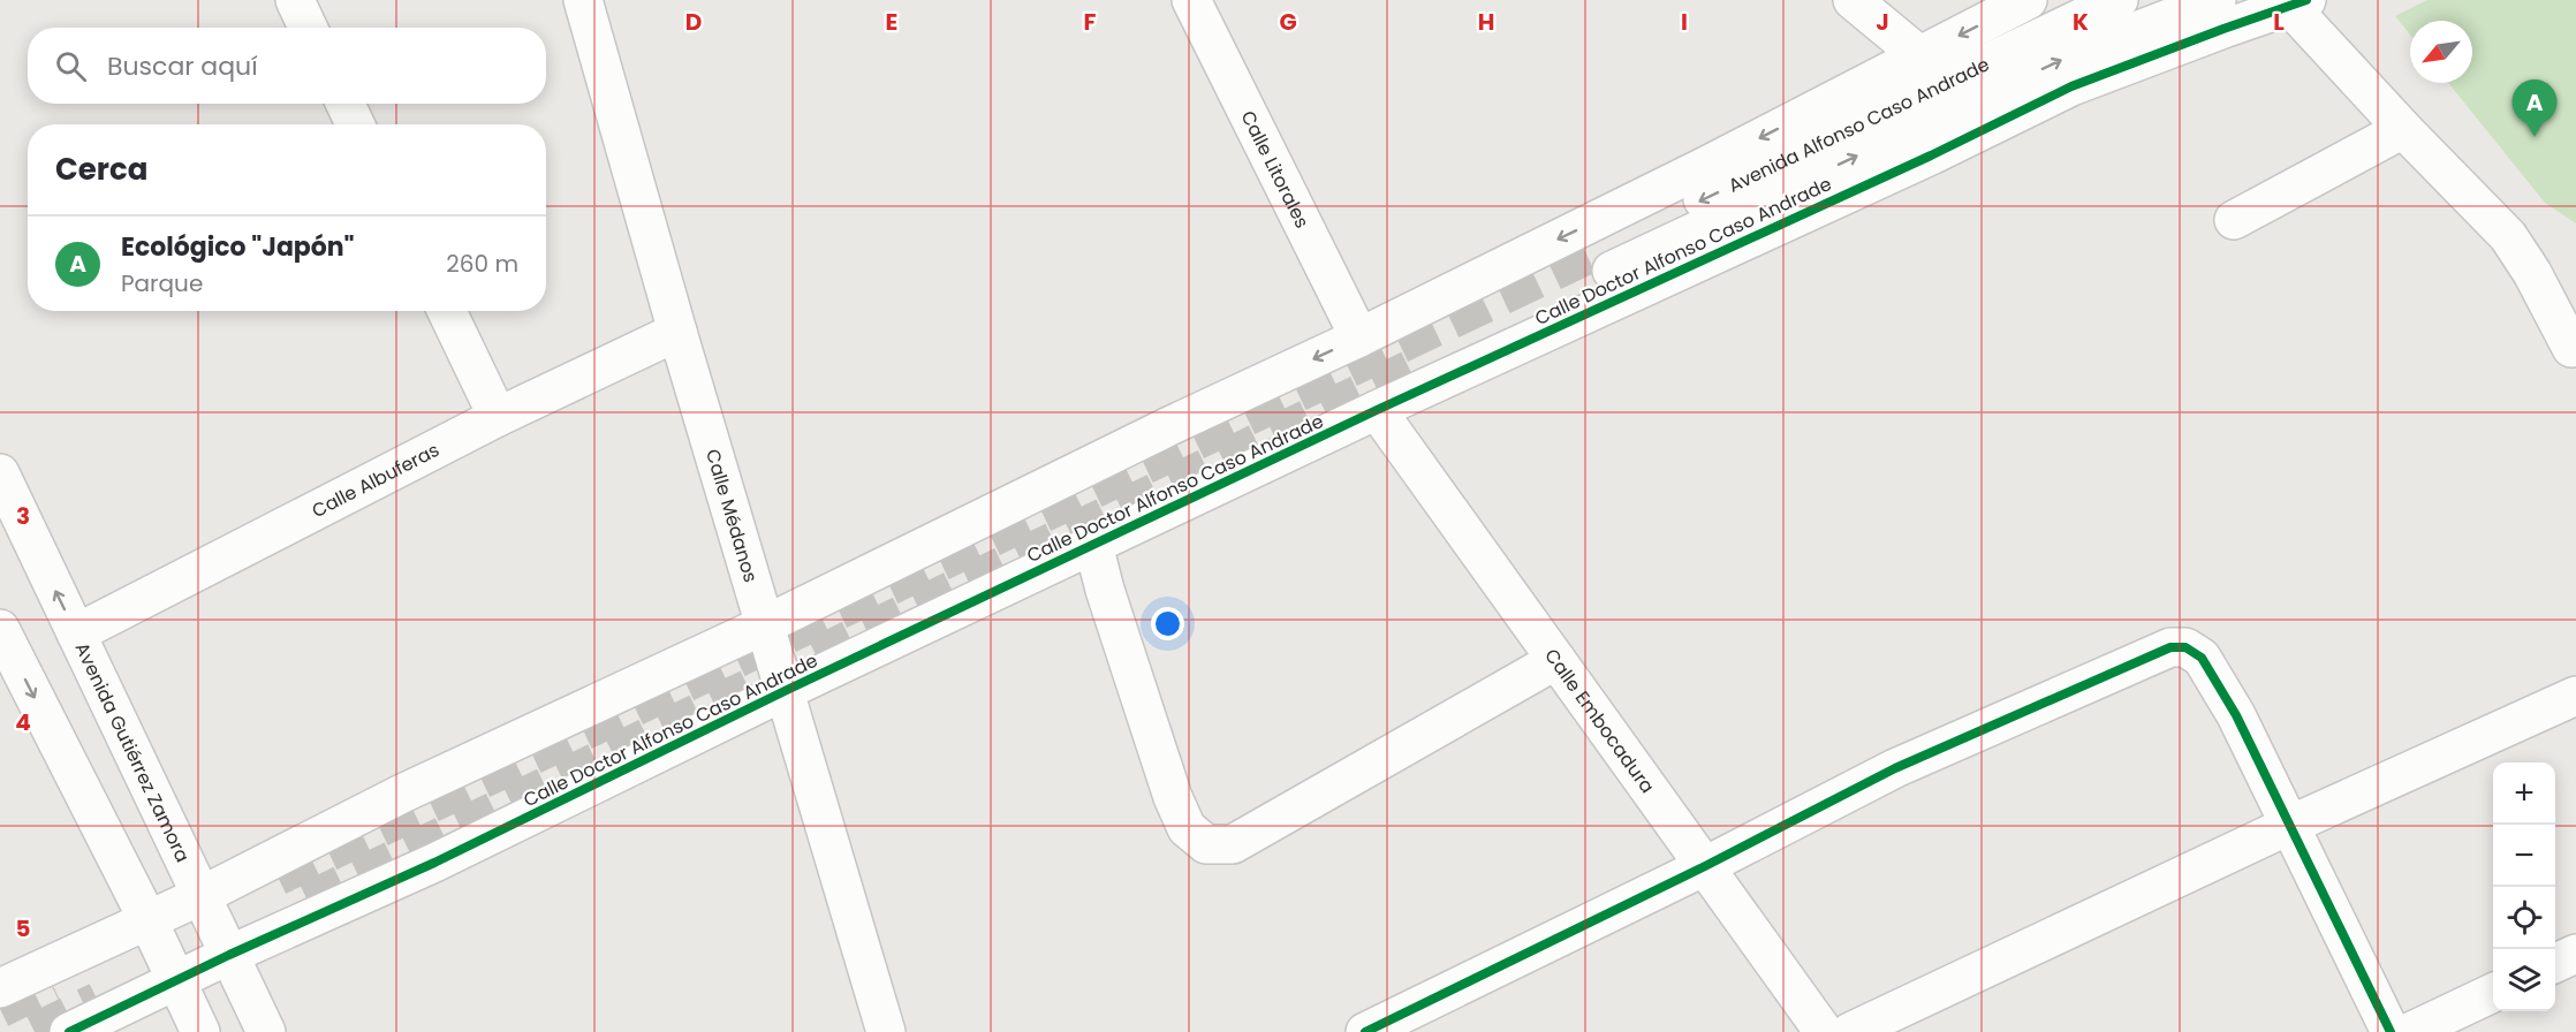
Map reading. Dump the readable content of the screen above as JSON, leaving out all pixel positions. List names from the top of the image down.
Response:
{
  "streets": {
    "street": [
      "Avenida Alfonso Caso Andrade",
      "Calle Litorales",
      "Calle Doctor Alfonso Caso Andrade",
      "Calle Albuferas",
      "Calle Médanos",
      "Calle Embocadura",
      "Avenida Gutiérrez Zamora"
    ]
  },
  "crossings": [
    ["Calle Doctor Alfonso Caso Andrade", "Calle Médanos"],
    ["Calle Doctor Alfonso Caso Andrade", "Calle Embocadura"],
    ["Calle Doctor Alfonso Caso Andrade", "Avenida Gutiérrez Zamora"],
    ["Calle Albuferas", "Calle Médanos"],
    ["Calle Albuferas", "Avenida Gutiérrez Zamora"]
  ],
  "north": "bottom left",
  "page": {
    "search": "Buscar aquí",
    "pins": "A",
    "heading": "Cerca",
    "list": [
      {
        "mark": "A",
        "name": "Ecológico \"Japón\"",
        "note": "Parque",
        "value": "260 m"
      }
    ],
    "map_buttons": ["+", "−"]
  },
  "grid": {
    "columns": [
      "D",
      "E",
      "F",
      "G",
      "H",
      "I",
      "J",
      "K",
      "L"
    ],
    "rows": ["3", "4", "5"]
  }
}
